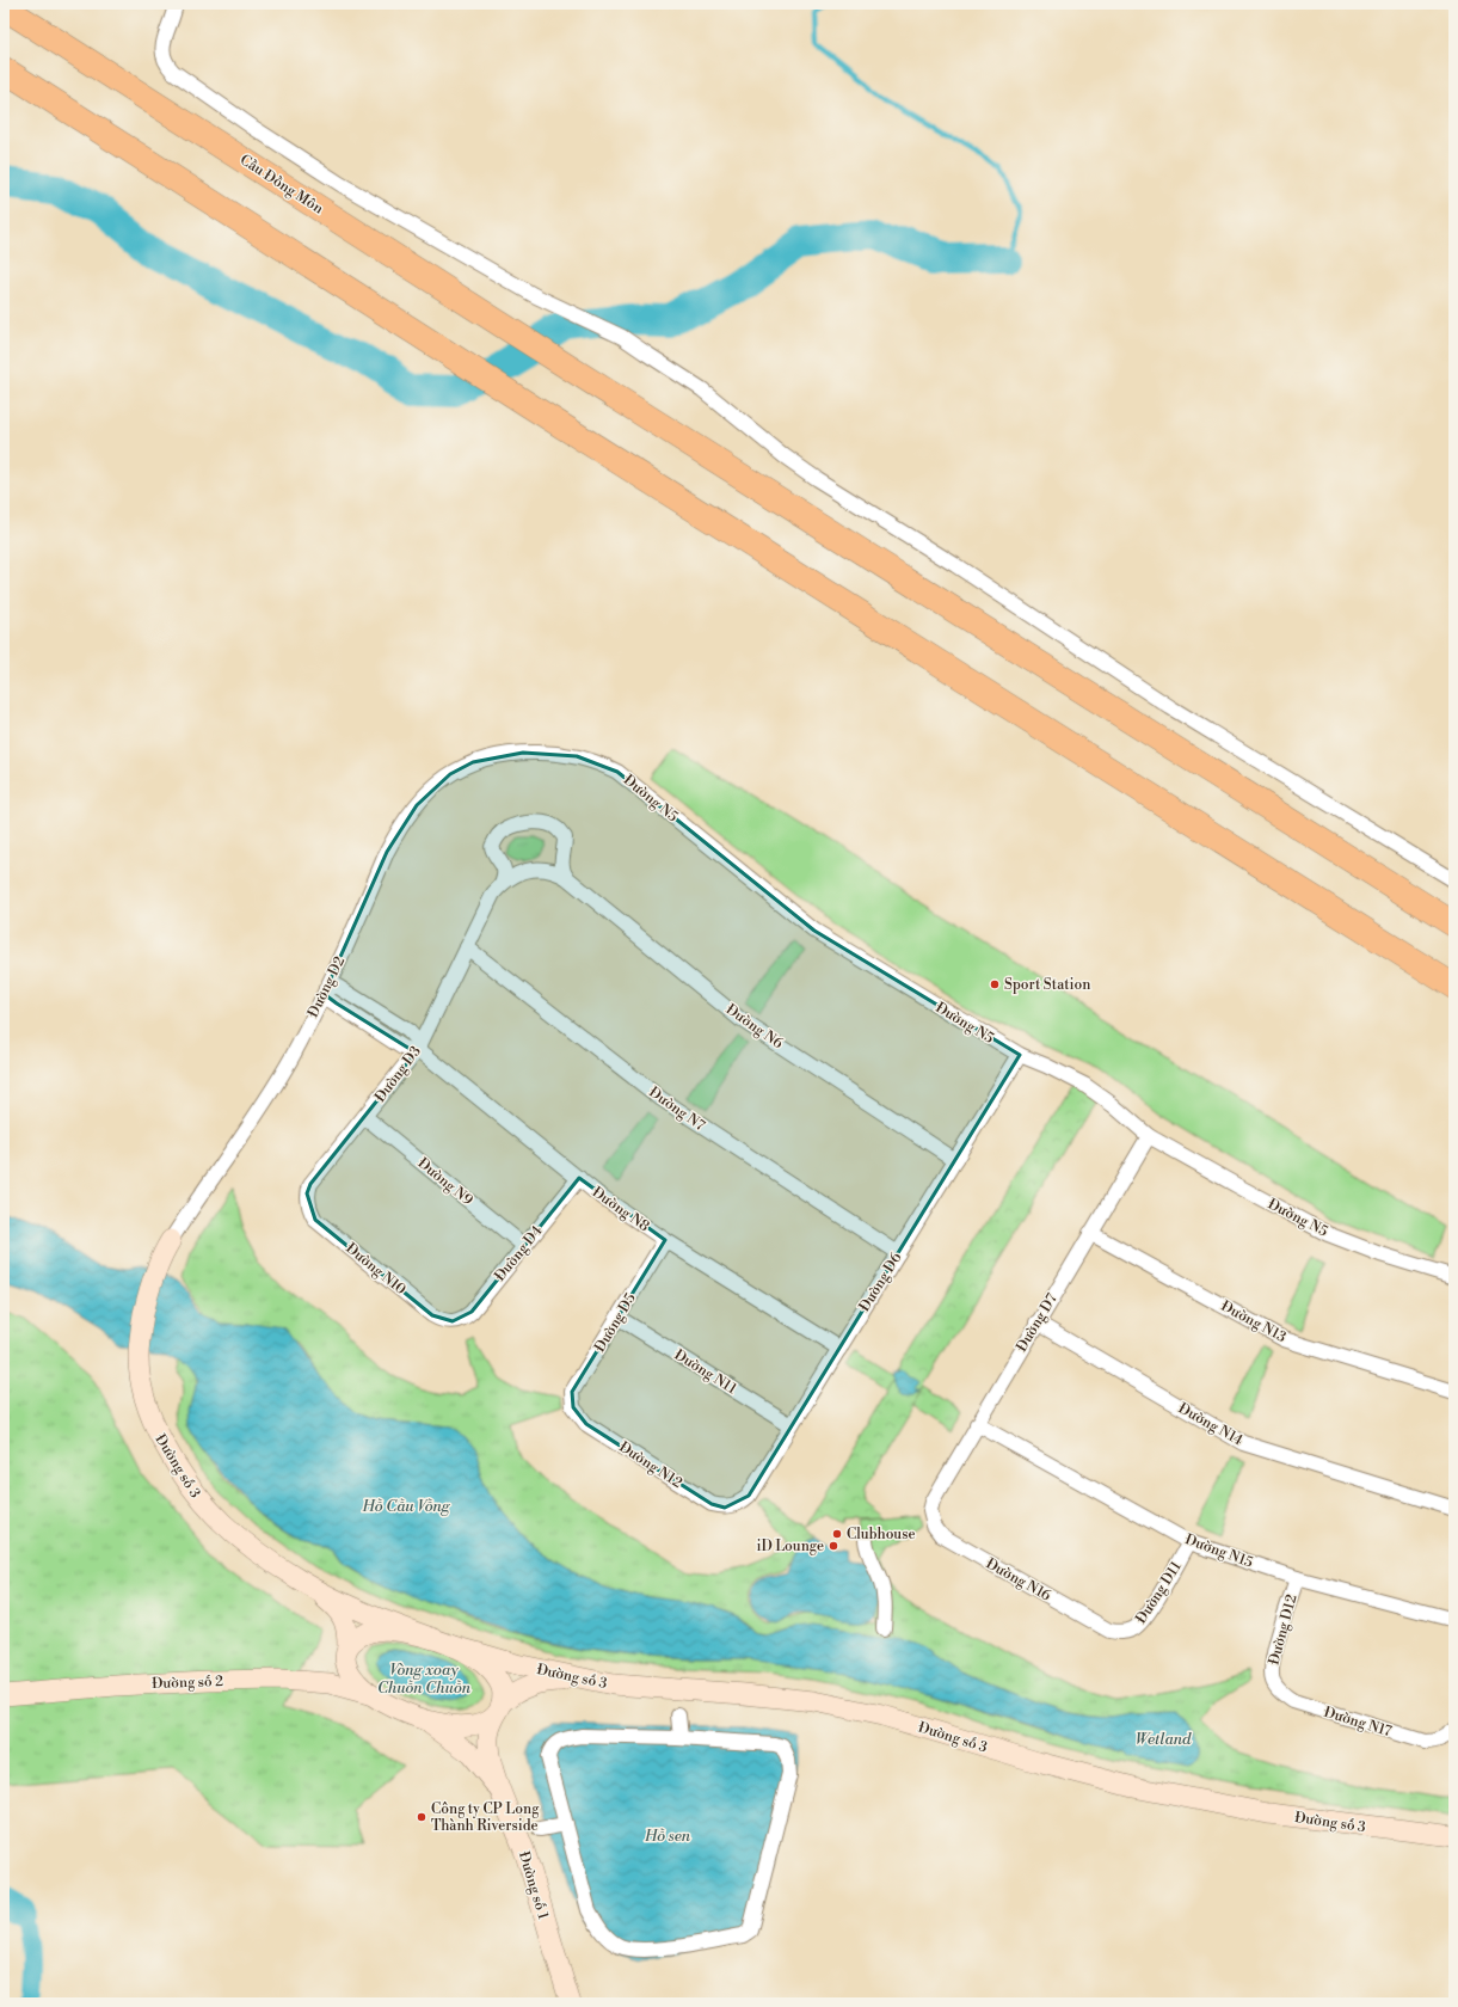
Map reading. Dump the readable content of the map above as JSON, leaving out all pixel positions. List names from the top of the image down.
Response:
{
  "streets": {
    "highway": ["Cầu Đồng Môn"],
    "street": [
      "Đường N5",
      "Đường D2",
      "Đường N6",
      "Đường D3",
      "Đường N7",
      "Đường N9",
      "Đường N8",
      "Đường D4",
      "Đường N10",
      "Đường D6",
      "Đường N13",
      "Đường D5",
      "Đường D7",
      "Đường N11",
      "Đường N14",
      "Đường N12",
      "Đường số 3",
      "Đường N15",
      "Đường N16",
      "Đường D11",
      "Đường D12",
      "Đường số 2",
      "Đường N17",
      "Đường số 1"
    ]
  },
  "crossings": [
    ["Đường N5", "Đường D2"],
    ["Đường N5", "Đường D6"],
    ["Đường N5", "Đường D7"],
    ["Đường D2", "Đường N8"],
    ["Đường D2", "Đường số 3"],
    ["Đường N6", "Đường D3"],
    ["Đường N6", "Đường D6"],
    ["Đường D3", "Đường N7"],
    ["Đường D3", "Đường N9"],
    ["Đường D3", "Đường N8"],
    ["Đường D3", "Đường N10"],
    ["Đường N7", "Đường D6"],
    ["Đường N9", "Đường D4"],
    ["Đường N8", "Đường D4"],
    ["Đường N8", "Đường D6"],
    ["Đường N8", "Đường D5"],
    ["Đường D4", "Đường N10"],
    ["Đường D6", "Đường N11"],
    ["Đường D6", "Đường N12"],
    ["Đường N13", "Đường D7"],
    ["Đường D5", "Đường N11"],
    ["Đường D5", "Đường N12"],
    ["Đường D7", "Đường N14"],
    ["Đường D7", "Đường N15"],
    ["Đường D7", "Đường N16"],
    ["Đường N15", "Đường D11"],
    ["Đường N15", "Đường D12"],
    ["Đường N16", "Đường D11"],
    ["Đường D12", "Đường N17"]
  ],
  "water": [
    "Hồ Cầu Vồng",
    "Vòng xoay Chuồn Chuồn",
    "Wetland",
    "Hồ sen"
  ],
  "places": [
    "Sport Station",
    "Clubhouse",
    "iD Lounge",
    "Công ty CP Long Thành Riverside"
  ]
}
